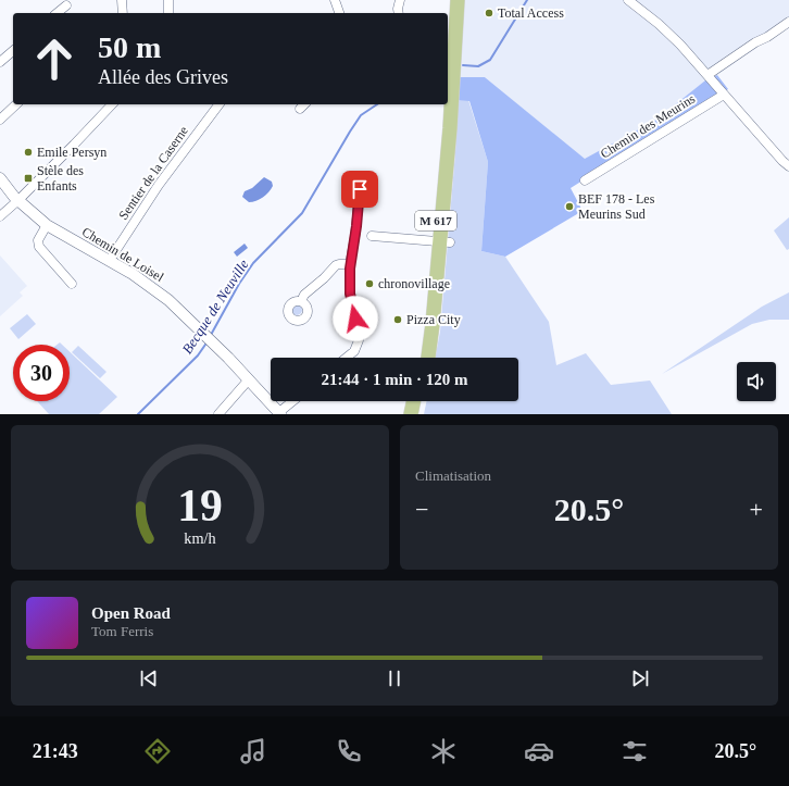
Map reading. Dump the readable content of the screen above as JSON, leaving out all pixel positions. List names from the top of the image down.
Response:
{
  "streets": {
    "main road": ["M 617"],
    "street": ["Chemin des Meurins", "Sentier de la Caserne", "Chemin de Loisel"]
  },
  "crossings": [
    ["Sentier de la Caserne", "Chemin de Loisel"]
  ],
  "water": ["Becque de Neuville"],
  "places": {
    "other": [
      "Total Access",
      "Emile Persyn",
      "BEF 178 - Les Meurins Sud",
      "chronovillage",
      "Pizza City"
    ],
    "transit": ["Stèle des Enfants"]
  },
  "page": {
    "turn": ["50 m", "Allée des Grives"],
    "limit": "30",
    "trip": "21:44 · 1 min · 120 m",
    "tile": "Climatisation",
    "heat": ["−", "20.5°", "+"],
    "song": ["Open Road", "Tom Ferris"],
    "tabs": ["21:43", "20.5°"],
    "gauge": ["19", "km/h"]
  }
}
